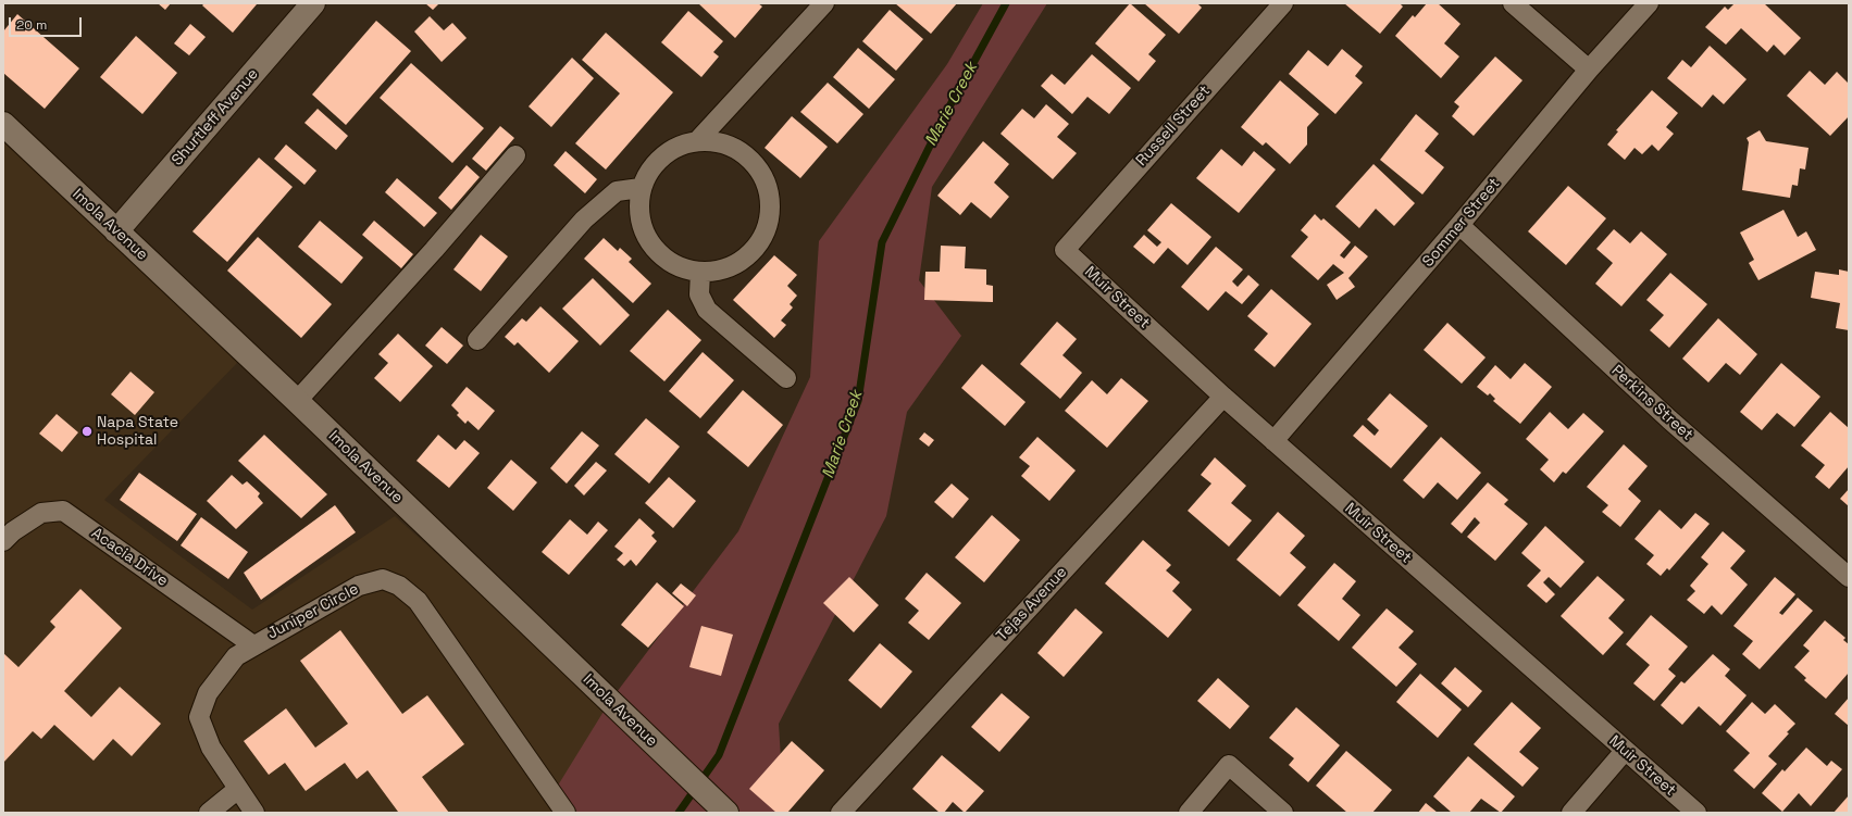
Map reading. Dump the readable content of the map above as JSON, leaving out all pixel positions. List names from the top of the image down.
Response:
{
  "streets": {
    "street": [
      "Shurtleff Avenue",
      "Russell Street",
      "Sommer Street",
      "Imola Avenue",
      "Muir Street",
      "Perkins Street",
      "Acacia Drive",
      "Tejas Avenue",
      "Juniper Circle"
    ]
  },
  "crossings": [
    ["Shurtleff Avenue", "Imola Avenue"],
    ["Russell Street", "Muir Street"],
    ["Sommer Street", "Muir Street"],
    ["Sommer Street", "Perkins Street"],
    ["Muir Street", "Tejas Avenue"],
    ["Acacia Drive", "Juniper Circle"]
  ],
  "water": ["Marie Creek"],
  "places": ["Napa State Hospital"],
  "scale_bar": "20 m"
}
